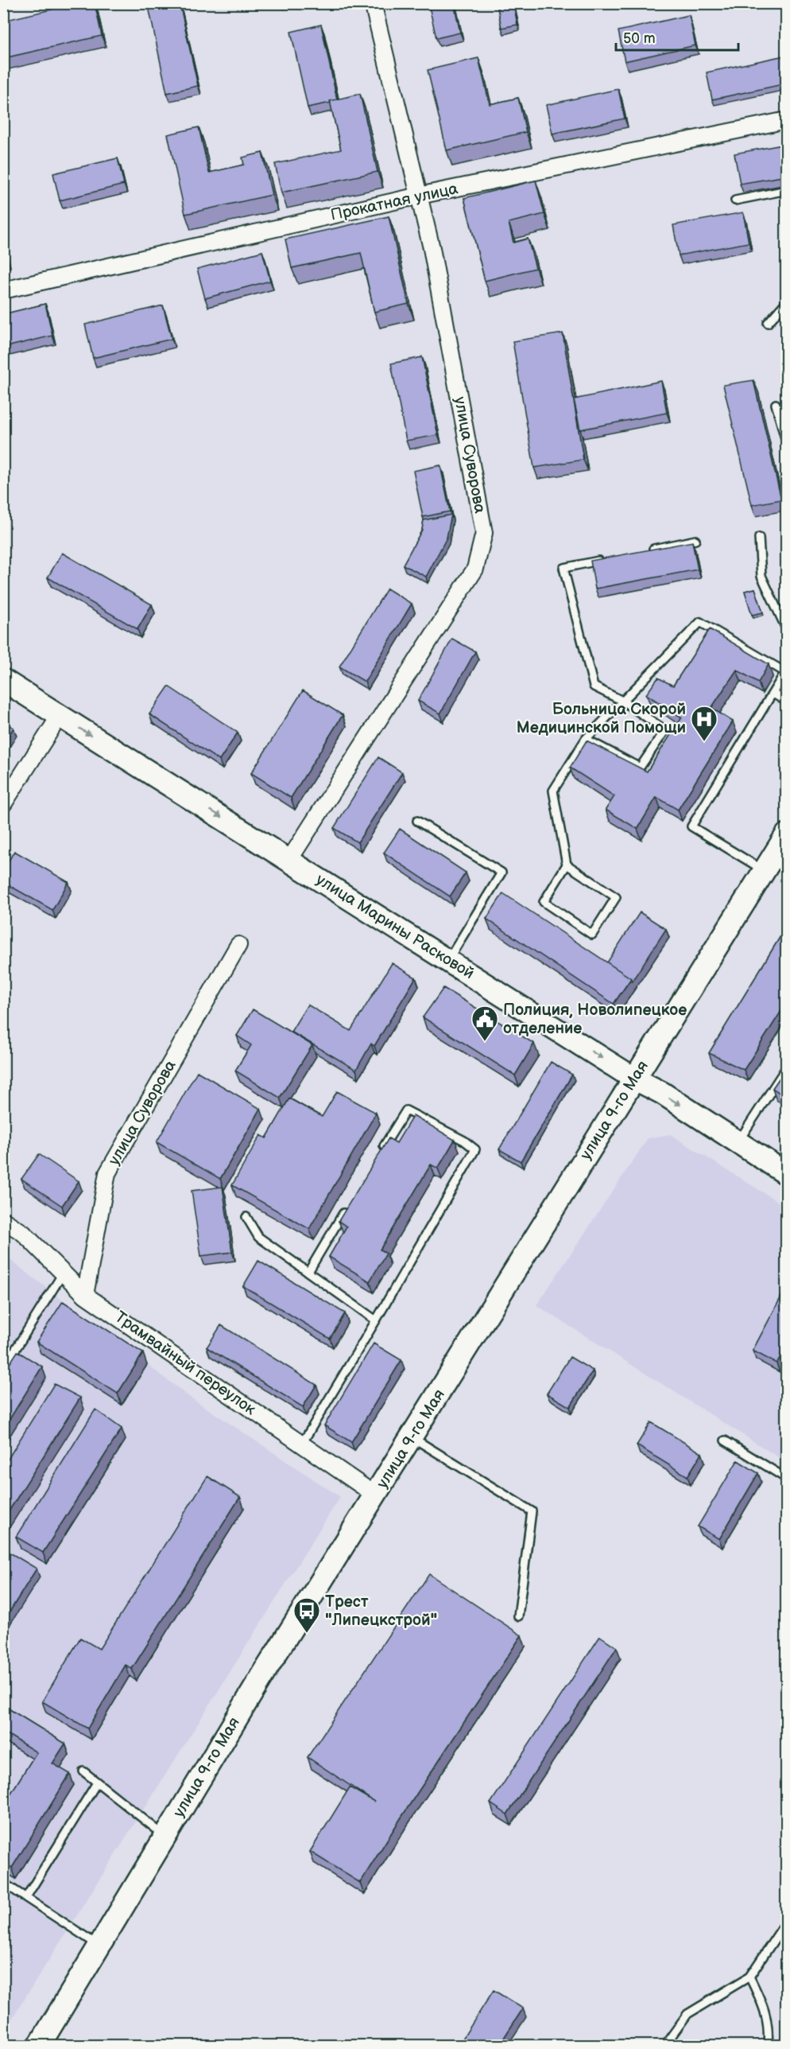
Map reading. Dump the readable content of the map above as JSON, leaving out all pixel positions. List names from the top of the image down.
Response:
{
  "streets": {
    "main road": ["улица Марины Расковой", "улица 9-го Мая"],
    "street": ["Прокатная улица", "улица Суворова", "Трамвайный переулок"]
  },
  "crossings": [
    ["Прокатная улица", "улица Суворова"],
    ["улица Суворова", "улица Марины Расковой"],
    ["улица Суворова", "Трамвайный переулок"],
    ["улица Марины Расковой", "улица 9-го Мая"],
    ["улица 9-го Мая", "Трамвайный переулок"]
  ],
  "one_way": ["улица Марины Расковой"],
  "places": {
    "hospital": ["Больница Скорой Медицинской Помощи"],
    "public building": ["Полиция, Новолипецкое отделение"],
    "bus stop": ["Трест \"Липецкстрой\""]
  },
  "scale_bar": "50 m"
}
